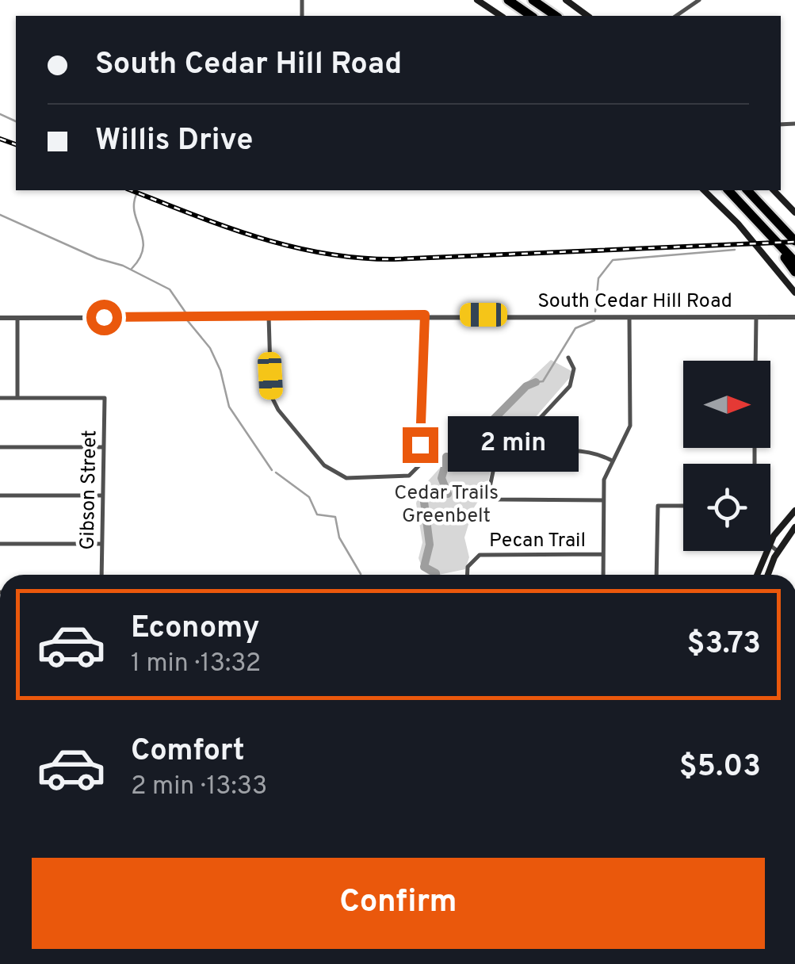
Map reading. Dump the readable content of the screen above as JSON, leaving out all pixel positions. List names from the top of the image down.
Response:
{
  "streets": {
    "street": ["South Cedar Hill Road", "Gibson Street", "Pecan Trail"]
  },
  "parks": ["Cedar Trails Greenbelt"],
  "north": "right",
  "page": {
    "banner": ["South Cedar Hill Road", "Willis Drive"],
    "bubble": "2 min",
    "list": [
      {
        "name": "Economy",
        "note": "1 min · 13:32",
        "value": "$3.73"
      },
      {
        "name": "Comfort",
        "note": "2 min · 13:33",
        "value": "$5.03"
      }
    ],
    "buttons": "Confirm"
  }
}
